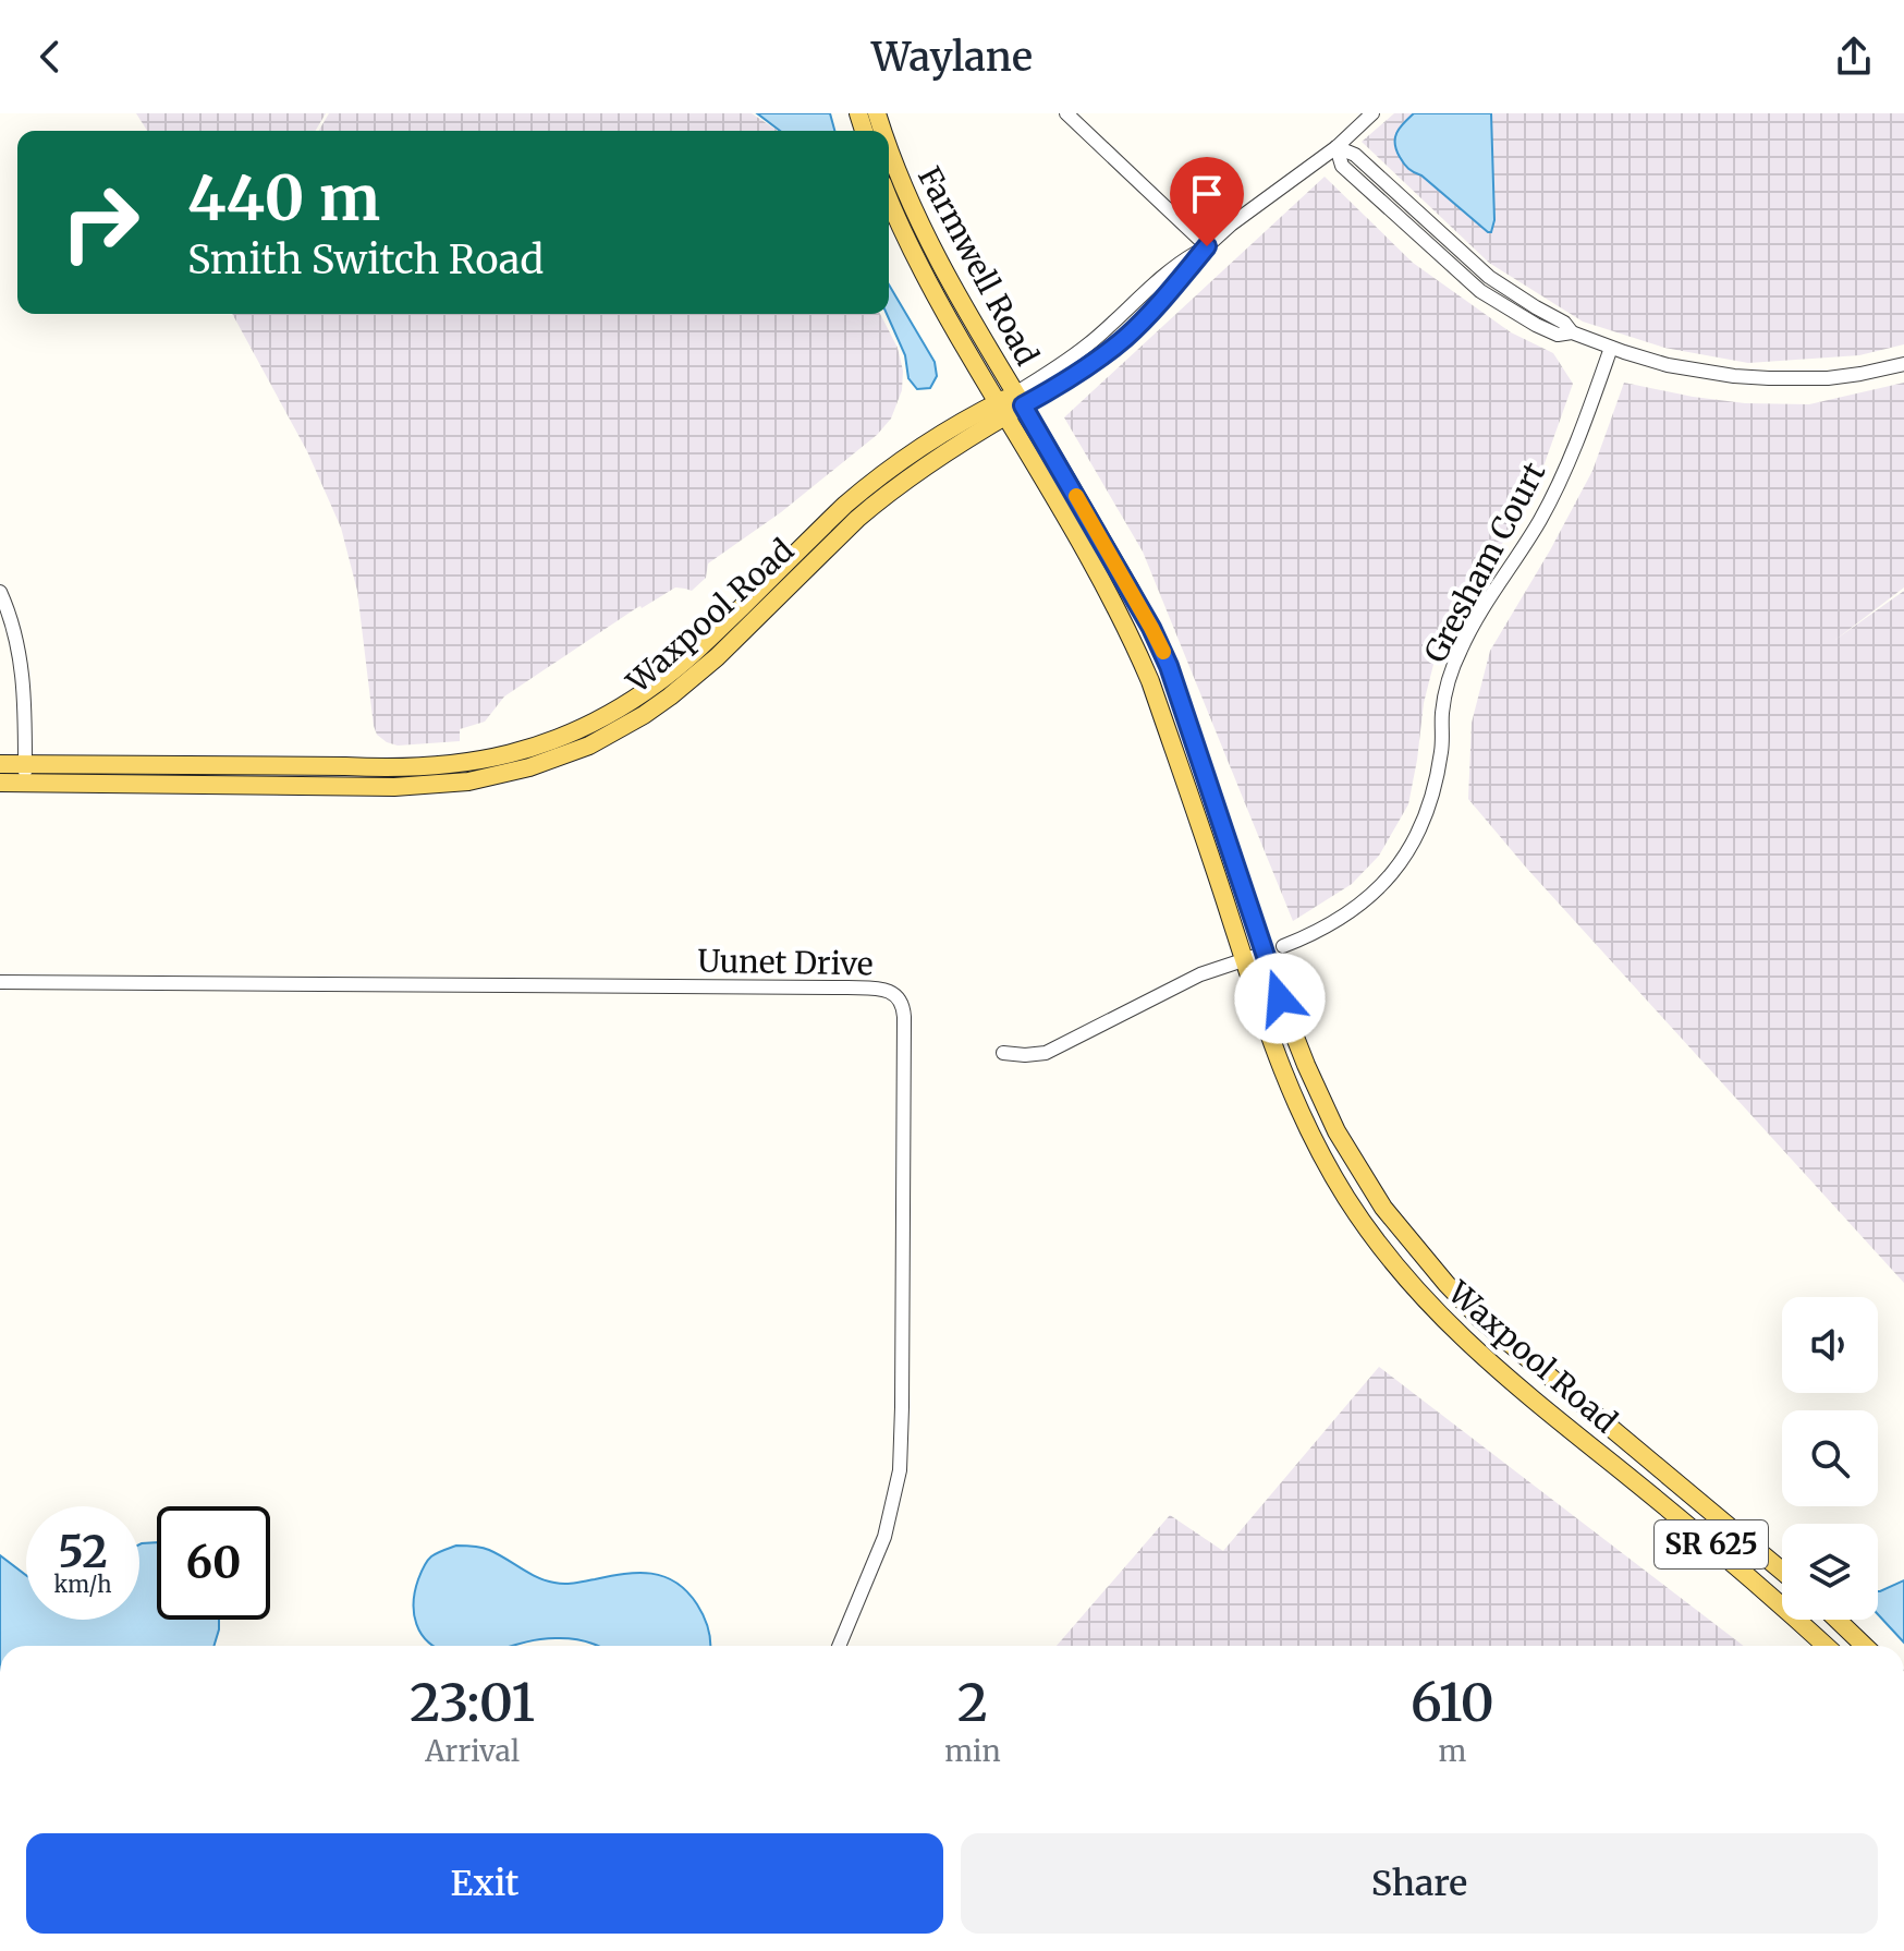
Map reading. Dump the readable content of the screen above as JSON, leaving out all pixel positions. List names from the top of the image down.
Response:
{
  "streets": {
    "main road": ["Farmwell Road", "Waxpool Road", "SR 625"],
    "street": ["Gresham Court", "Uunet Drive"]
  },
  "crossings": [
    ["Farmwell Road", "Waxpool Road"],
    ["Gresham Court", "Waxpool Road"]
  ],
  "page": {
    "header": "Waylane",
    "turn": ["440 m", "Smith Switch Road"],
    "speed": "52 km/h",
    "limit": "60",
    "eta": [
      "23:01",
      "Arrival",
      "2",
      "min",
      "610",
      "m"
    ],
    "buttons": ["Exit", "Share"]
  }
}
